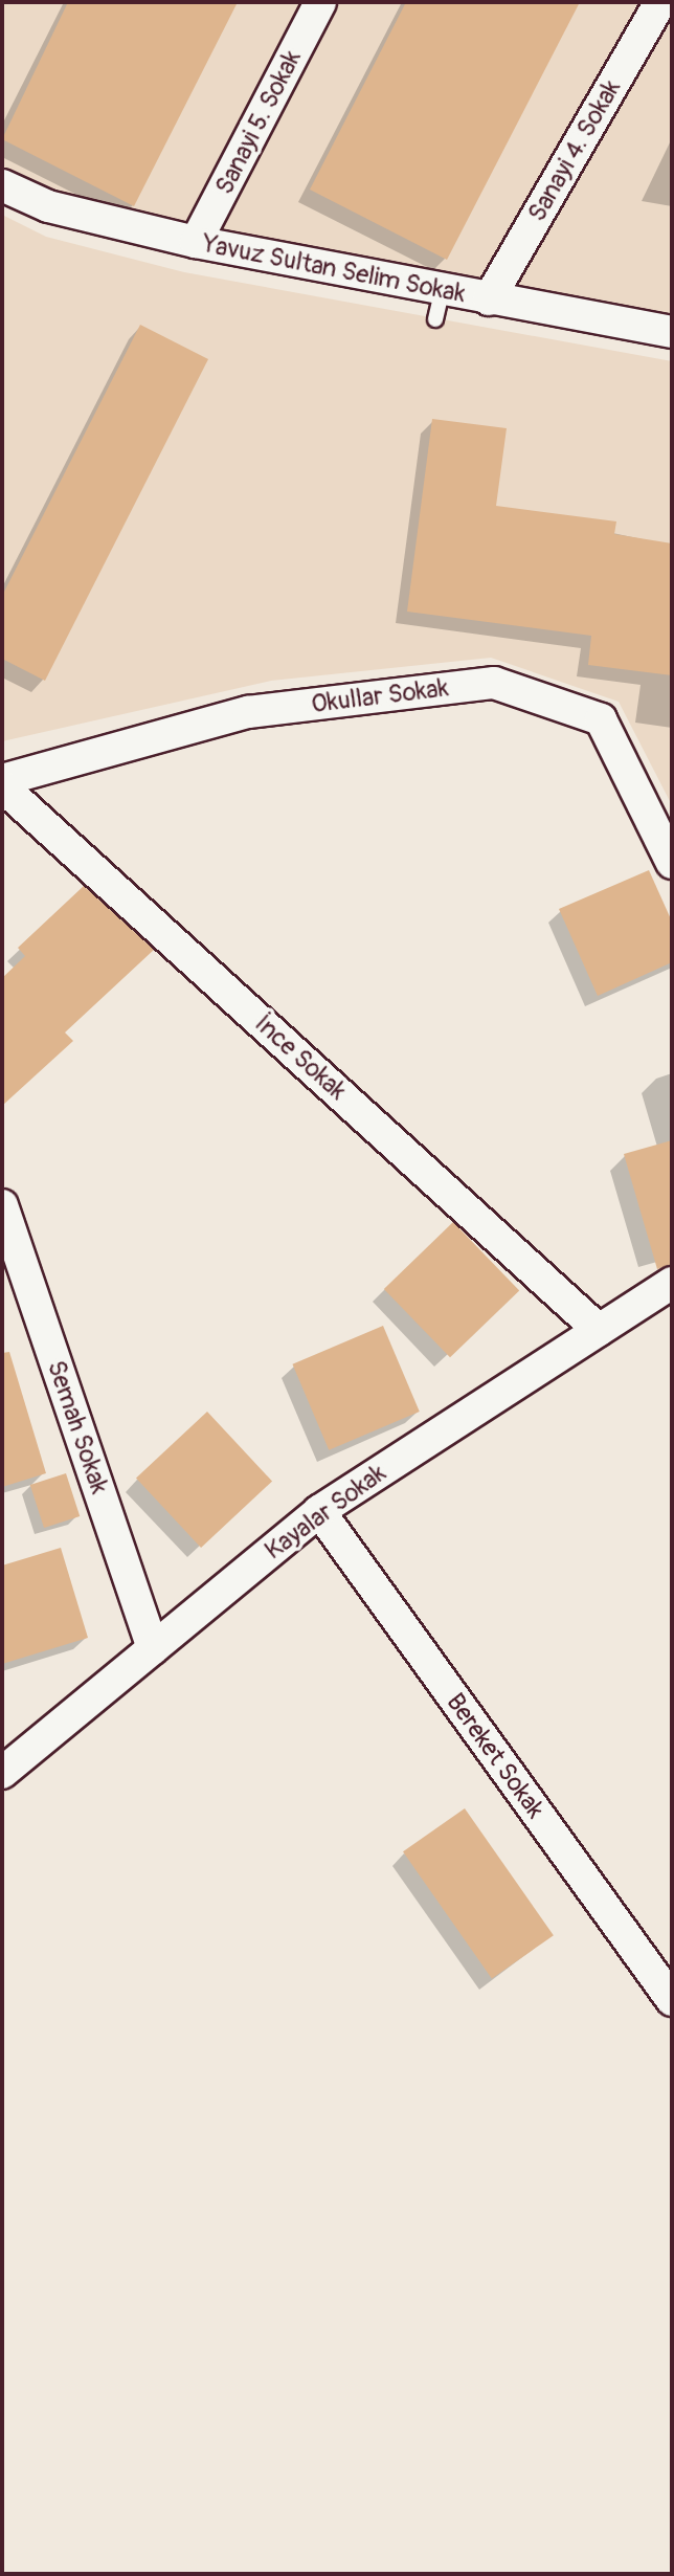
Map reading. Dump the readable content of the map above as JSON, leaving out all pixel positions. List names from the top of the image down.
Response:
{
  "streets": {
    "street": [
      "Sanayi 5. Sokak",
      "Sanayi 4. Sokak",
      "Yavuz Sultan Selim Sokak",
      "Okullar Sokak",
      "İnce Sokak",
      "Semah Sokak",
      "Kayalar Sokak",
      "Bereket Sokak"
    ]
  },
  "crossings": [
    ["Sanayi 5. Sokak", "Yavuz Sultan Selim Sokak"],
    ["Sanayi 4. Sokak", "Yavuz Sultan Selim Sokak"],
    ["Okullar Sokak", "İnce Sokak"],
    ["İnce Sokak", "Kayalar Sokak"],
    ["Semah Sokak", "Kayalar Sokak"],
    ["Kayalar Sokak", "Bereket Sokak"]
  ]
}
